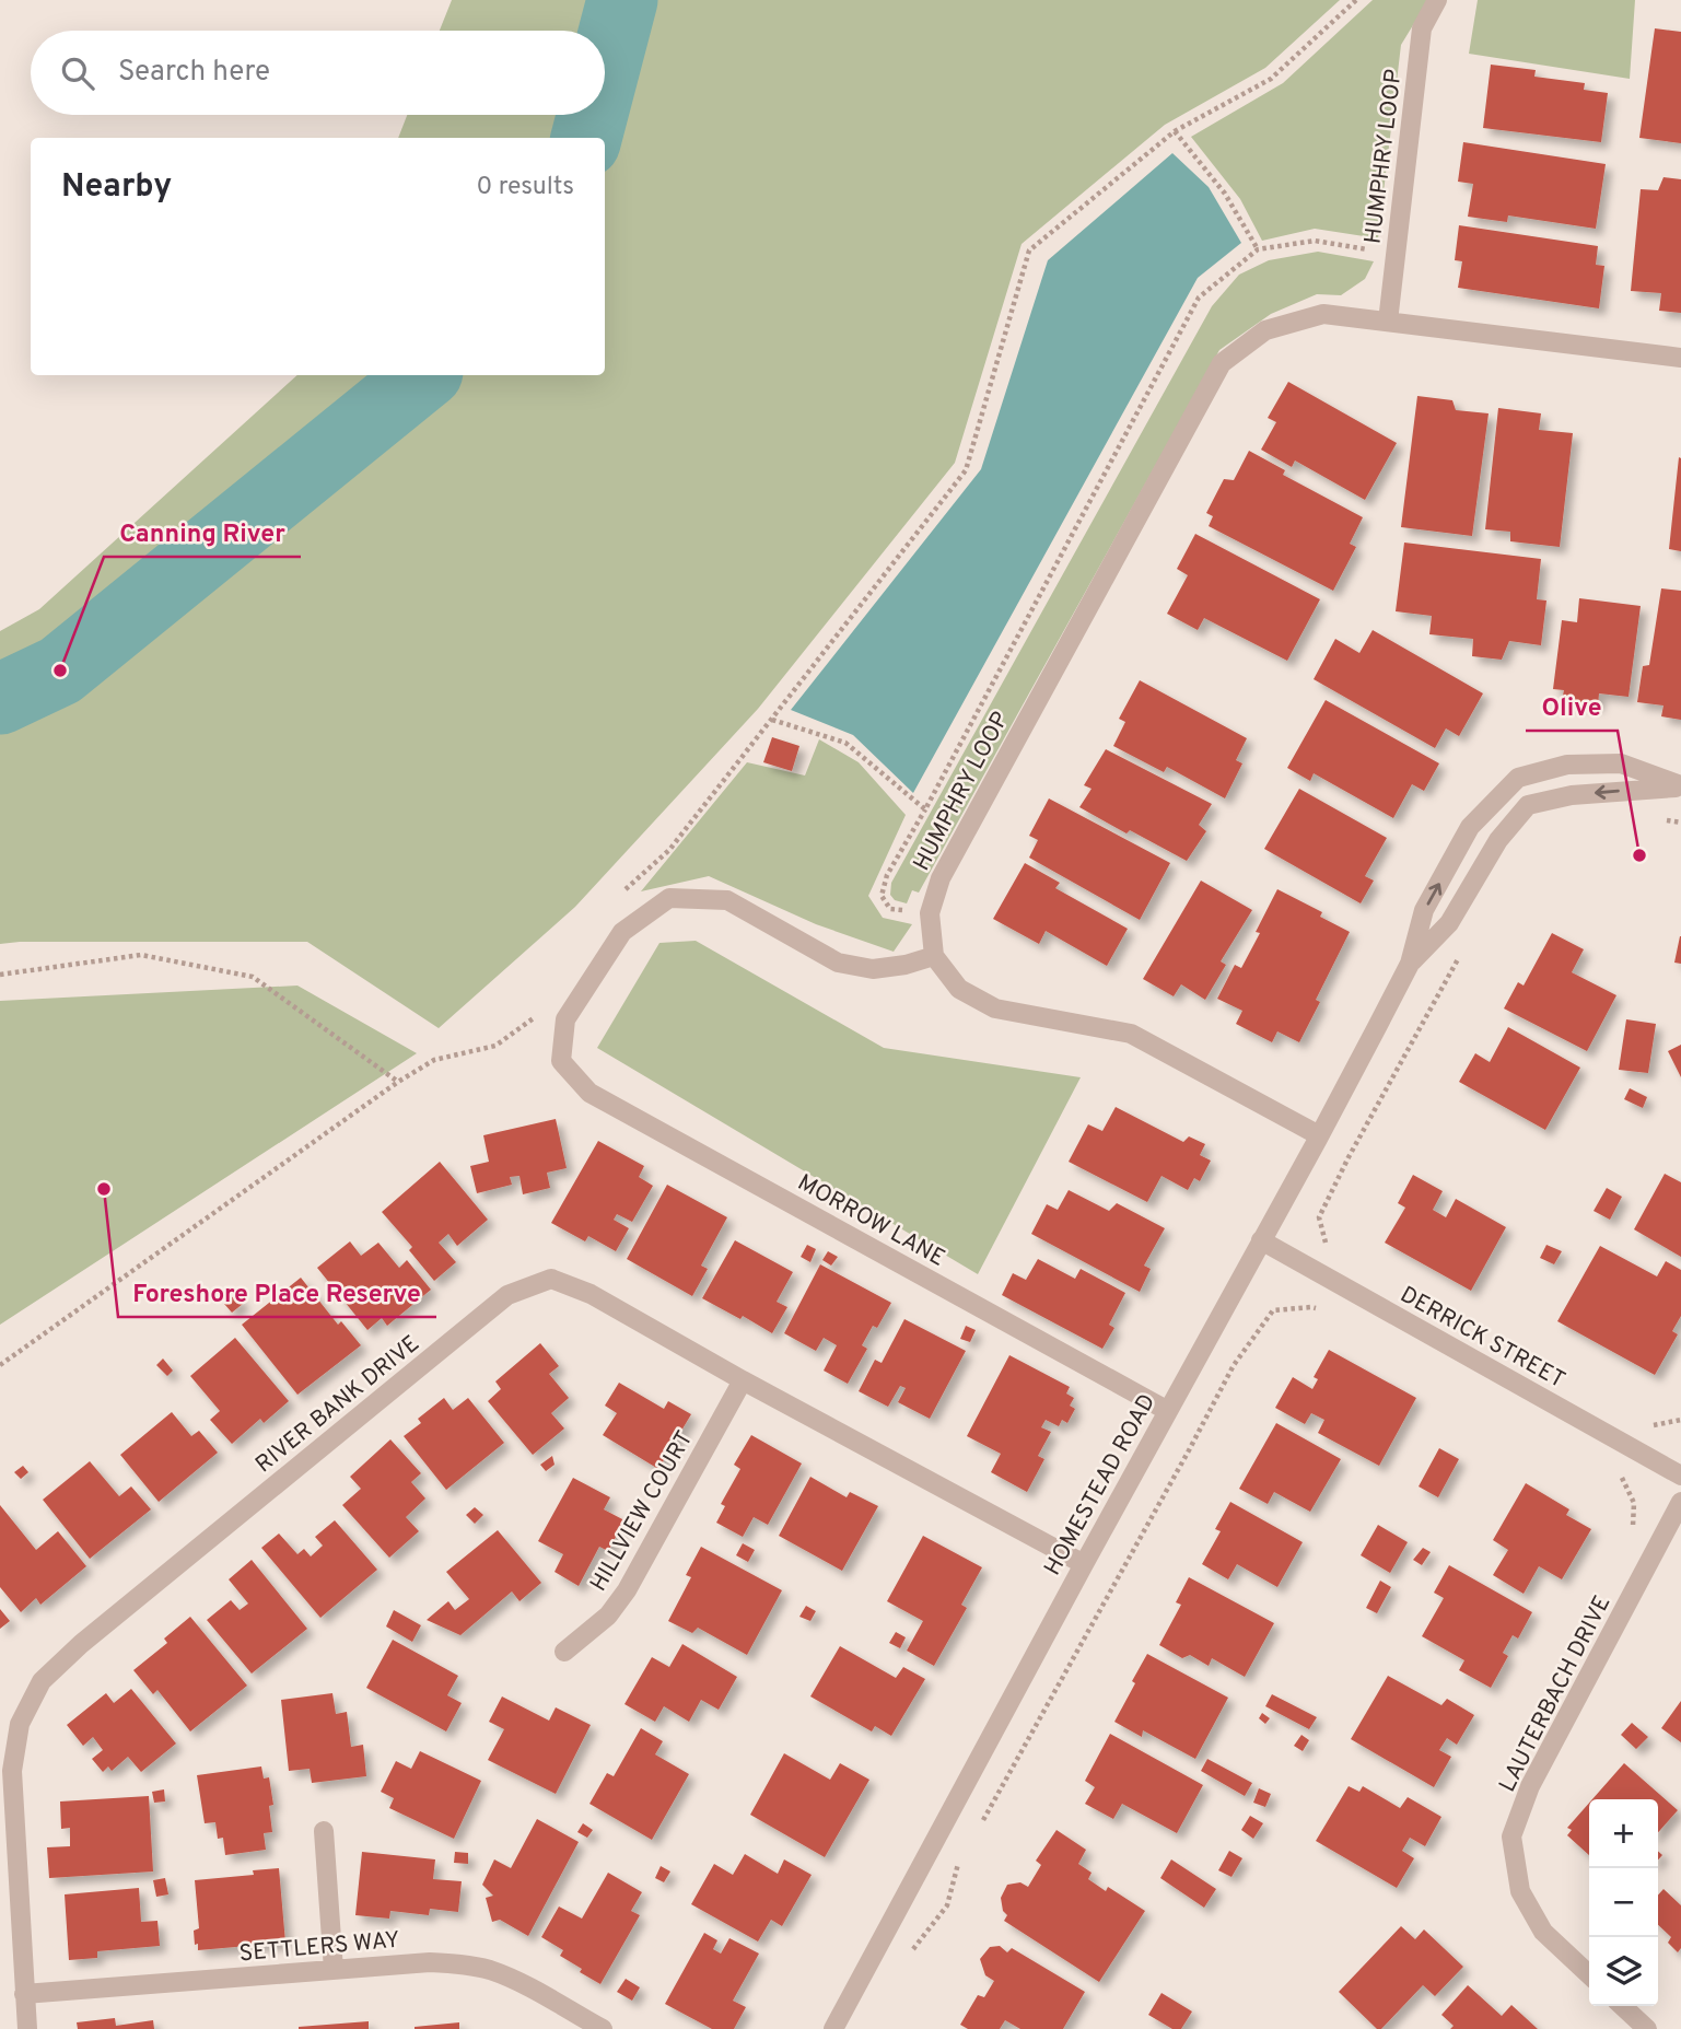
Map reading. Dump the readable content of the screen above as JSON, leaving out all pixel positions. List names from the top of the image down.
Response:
{
  "streets": {
    "street": [
      "HUMPHRY LOOP",
      "MORROW LANE",
      "DERRICK STREET",
      "RIVER BANK DRIVE",
      "HOMESTEAD ROAD",
      "HILLVIEW COURT",
      "LAUTERBACH DRIVE",
      "SETTLERS WAY"
    ]
  },
  "crossings": [
    ["HUMPHRY LOOP", "MORROW LANE"],
    ["MORROW LANE", "HOMESTEAD ROAD"],
    ["DERRICK STREET", "HOMESTEAD ROAD"],
    ["RIVER BANK DRIVE", "HOMESTEAD ROAD"],
    ["RIVER BANK DRIVE", "HILLVIEW COURT"],
    ["RIVER BANK DRIVE", "SETTLERS WAY"]
  ],
  "places": ["Canning River", "Olive", "Foreshore Place Reserve"],
  "page": {
    "search": "Search here",
    "heading": ["Nearby", "0 results"],
    "map_buttons": ["+", "−"]
  }
}
